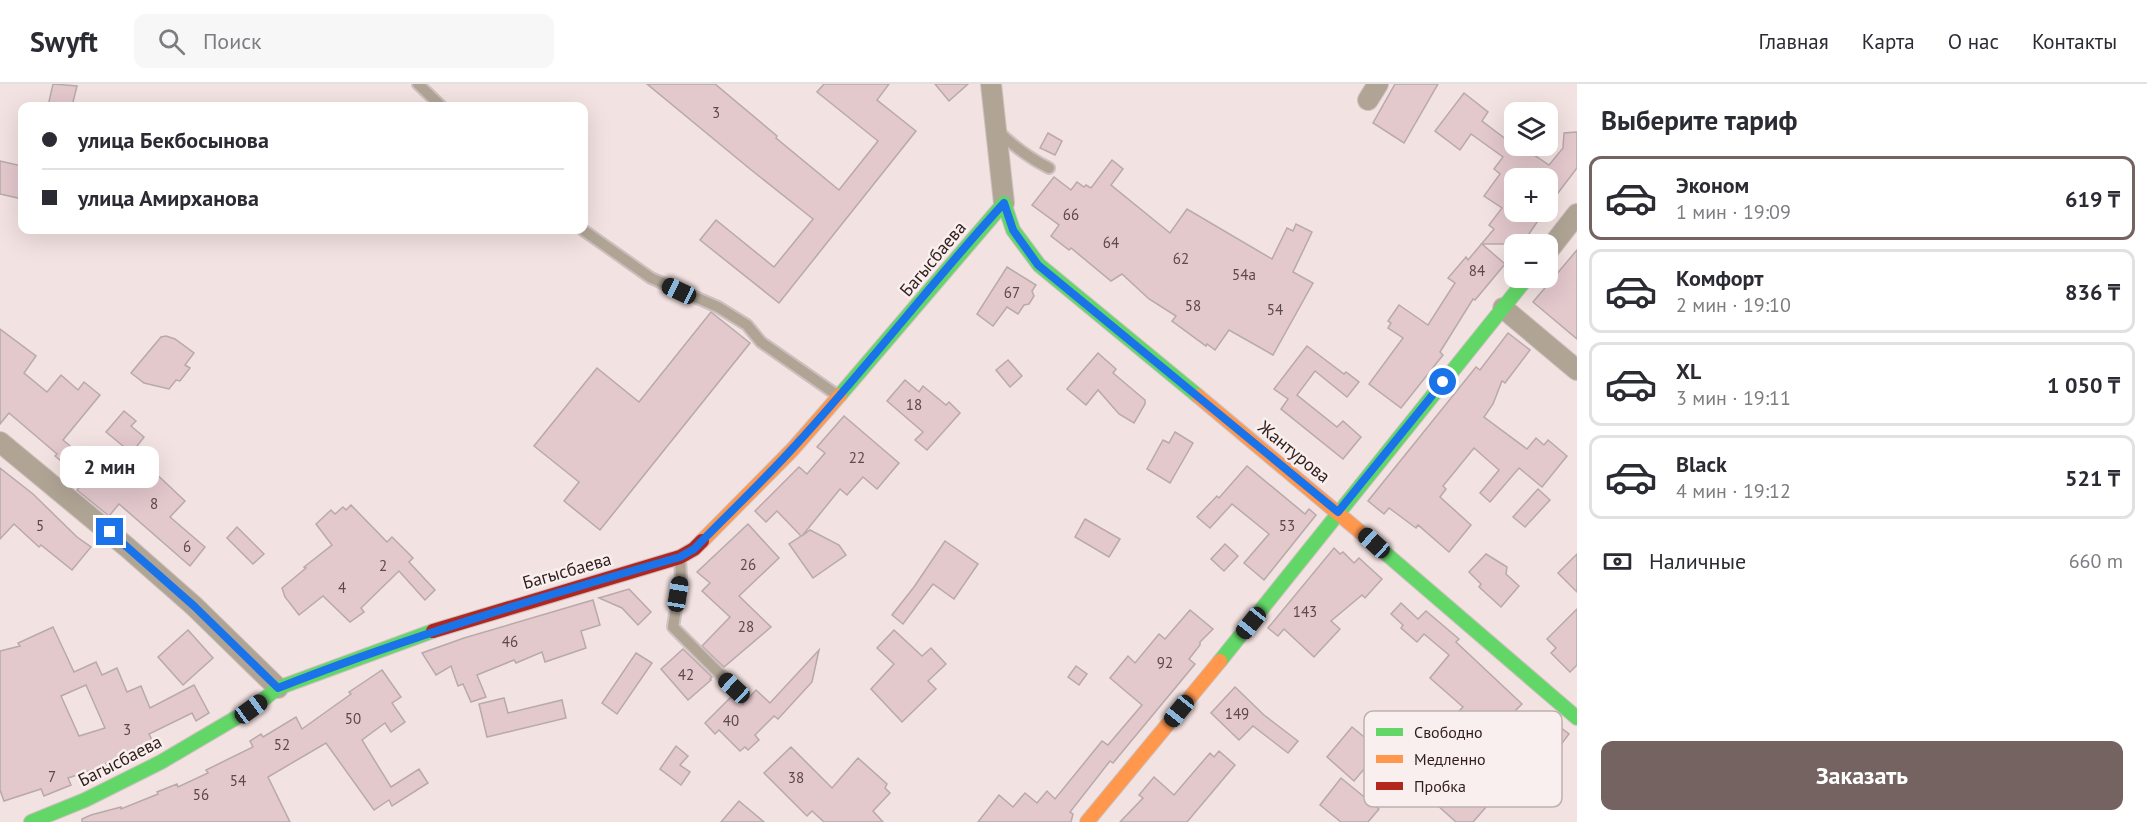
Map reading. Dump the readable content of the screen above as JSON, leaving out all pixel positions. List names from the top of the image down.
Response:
{
  "streets": {
    "street": ["Багысбаева", "Жантурова"]
  },
  "crossings": [
    ["Багысбаева", "Жантурова"]
  ],
  "house_numbers": [
    "3",
    "66",
    "64",
    "62",
    "84",
    "54а",
    "67",
    "58",
    "54",
    "18",
    "22",
    "8",
    "5",
    "53",
    "6",
    "26",
    "2",
    "4",
    "143",
    "28",
    "46",
    "92",
    "42",
    "149",
    "50",
    "40",
    "3",
    "52",
    "7",
    "38",
    "54",
    "56"
  ],
  "legend": ["Свободно", "Медленно", "Пробка"],
  "page": {
    "header": "Swyft",
    "search": "Поиск",
    "nav": [
      "Главная",
      "Карта",
      "О нас",
      "Контакты"
    ],
    "heading": "Выберите тариф",
    "map_buttons": ["+", "−"],
    "banner": ["улица Бекбосынова", "улица Амирханова"],
    "list": [
      {
        "name": "Эконом",
        "note": "1 мин · 19:09",
        "value": "619 ₸"
      },
      {
        "name": "Комфорт",
        "note": "2 мин · 19:10",
        "value": "836 ₸"
      },
      {
        "name": "XL",
        "note": "3 мин · 19:11",
        "value": "1 050 ₸"
      },
      {
        "name": "Black",
        "note": "4 мин · 19:12",
        "value": "521 ₸"
      }
    ],
    "bubble": "2 мин",
    "pay": ["Наличные", "660 m"],
    "buttons": "Заказать"
  }
}
